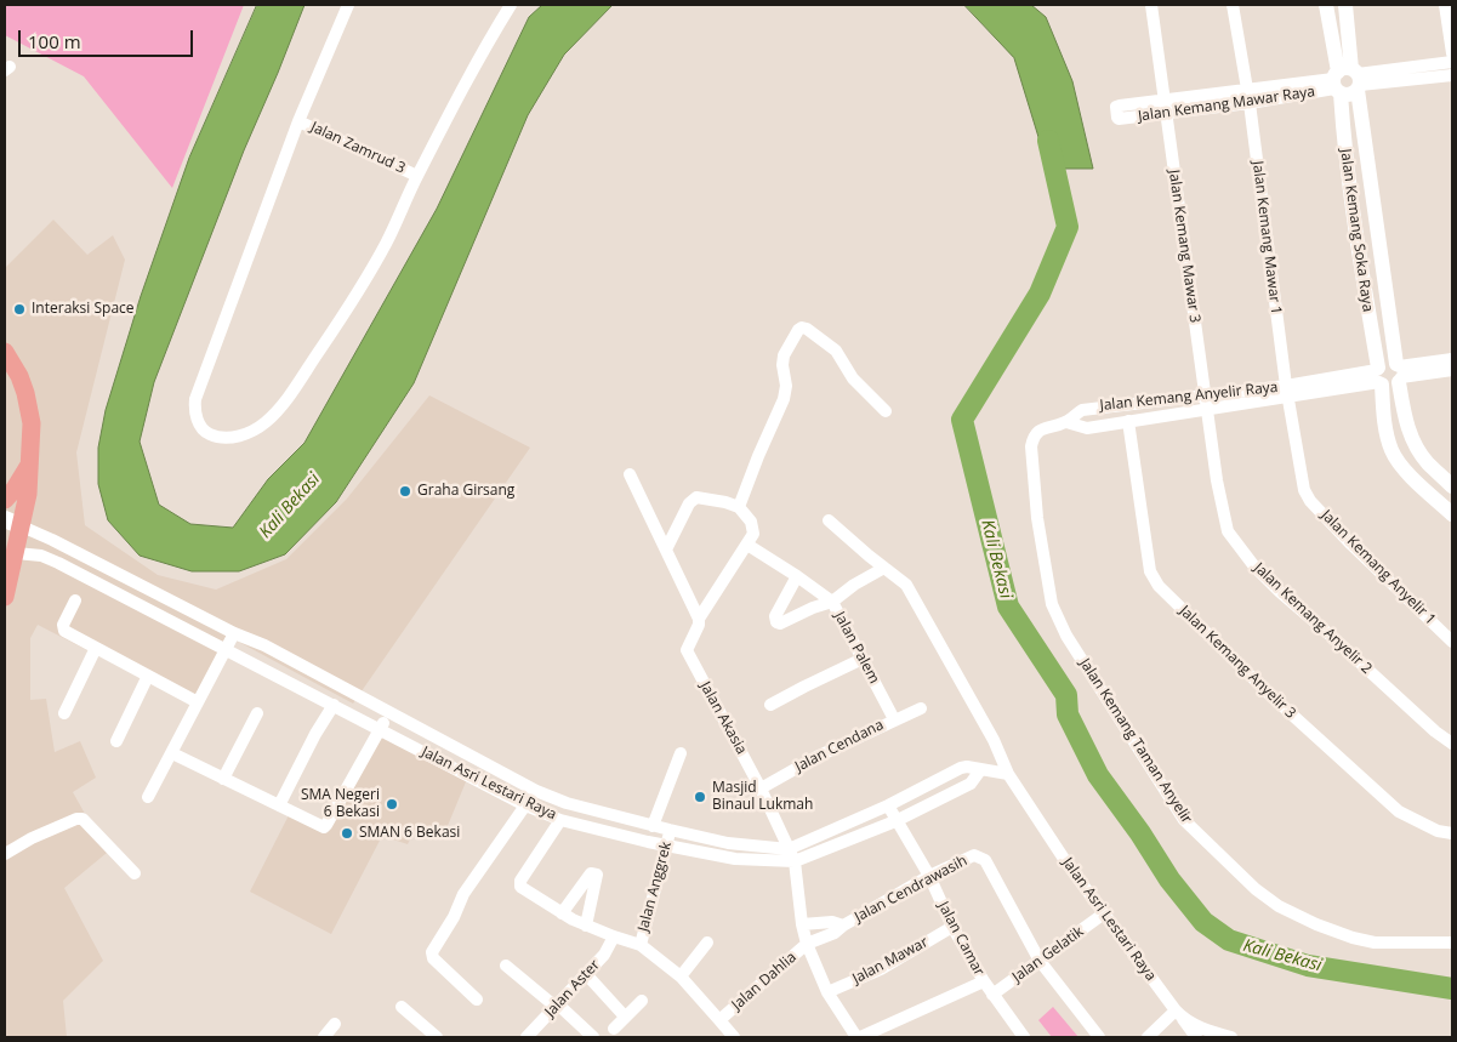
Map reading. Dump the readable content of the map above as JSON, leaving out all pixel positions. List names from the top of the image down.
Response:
{
  "streets": {
    "street": [
      "Jalan Kemang Mawar Raya",
      "Jalan Zamrud 3",
      "Jalan Kemang Soka Raya",
      "Jalan Kemang Mawar 1",
      "Jalan Kemang Mawar 3",
      "Jalan Kemang Anyelir Raya",
      "Jalan Kemang Anyelir 1",
      "Jalan Kemang Anyelir 2",
      "Jalan Palem",
      "Jalan Kemang Anyelir 3",
      "Jalan Akasia",
      "Jalan Kemang Taman Anyelir",
      "Jalan Cendana",
      "Jalan Asri Lestari Raya",
      "Jalan Anggrek",
      "Jalan Cendrawasih",
      "Jalan Camar",
      "Jalan Gelatik",
      "Jalan Mawar",
      "Jalan Dahlia",
      "Jalan Aster"
    ]
  },
  "crossings": [
    ["Jalan Kemang Mawar Raya", "Jalan Kemang Soka Raya"],
    ["Jalan Kemang Mawar Raya", "Jalan Kemang Mawar 1"],
    ["Jalan Kemang Mawar Raya", "Jalan Kemang Mawar 3"],
    ["Jalan Kemang Soka Raya", "Jalan Kemang Anyelir Raya"],
    ["Jalan Kemang Mawar 1", "Jalan Kemang Anyelir Raya"],
    ["Jalan Kemang Mawar 1", "Jalan Kemang Anyelir 1"],
    ["Jalan Kemang Mawar 3", "Jalan Kemang Anyelir Raya"],
    ["Jalan Kemang Mawar 3", "Jalan Kemang Anyelir 2"],
    ["Jalan Kemang Anyelir Raya", "Jalan Kemang Anyelir 1"],
    ["Jalan Kemang Anyelir Raya", "Jalan Kemang Anyelir 2"],
    ["Jalan Kemang Anyelir Raya", "Jalan Kemang Anyelir 3"],
    ["Jalan Kemang Anyelir Raya", "Jalan Kemang Taman Anyelir"],
    ["Jalan Palem", "Jalan Cendana"],
    ["Jalan Akasia", "Jalan Cendana"],
    ["Jalan Akasia", "Jalan Asri Lestari Raya"],
    ["Jalan Akasia", "Jalan Cendrawasih"],
    ["Jalan Akasia", "Jalan Mawar"],
    ["Jalan Akasia", "Jalan Dahlia"],
    ["Jalan Asri Lestari Raya", "Jalan Anggrek"],
    ["Jalan Asri Lestari Raya", "Jalan Camar"],
    ["Jalan Asri Lestari Raya", "Jalan Gelatik"],
    ["Jalan Asri Lestari Raya", "Jalan Dahlia"],
    ["Jalan Anggrek", "Jalan Dahlia"],
    ["Jalan Cendrawasih", "Jalan Camar"],
    ["Jalan Cendrawasih", "Jalan Gelatik"],
    ["Jalan Cendrawasih", "Jalan Dahlia"],
    ["Jalan Camar", "Jalan Gelatik"],
    ["Jalan Camar", "Jalan Mawar"],
    ["Jalan Dahlia", "Jalan Aster"]
  ],
  "water": ["Kali Bekasi"],
  "places": [
    "Interaksi Space",
    "Graha Girsang",
    "Masjid Binaul Lukmah",
    "SMA Negeri 6 Bekasi",
    "SMAN 6 Bekasi"
  ],
  "scale_bar": "100 m"
}
